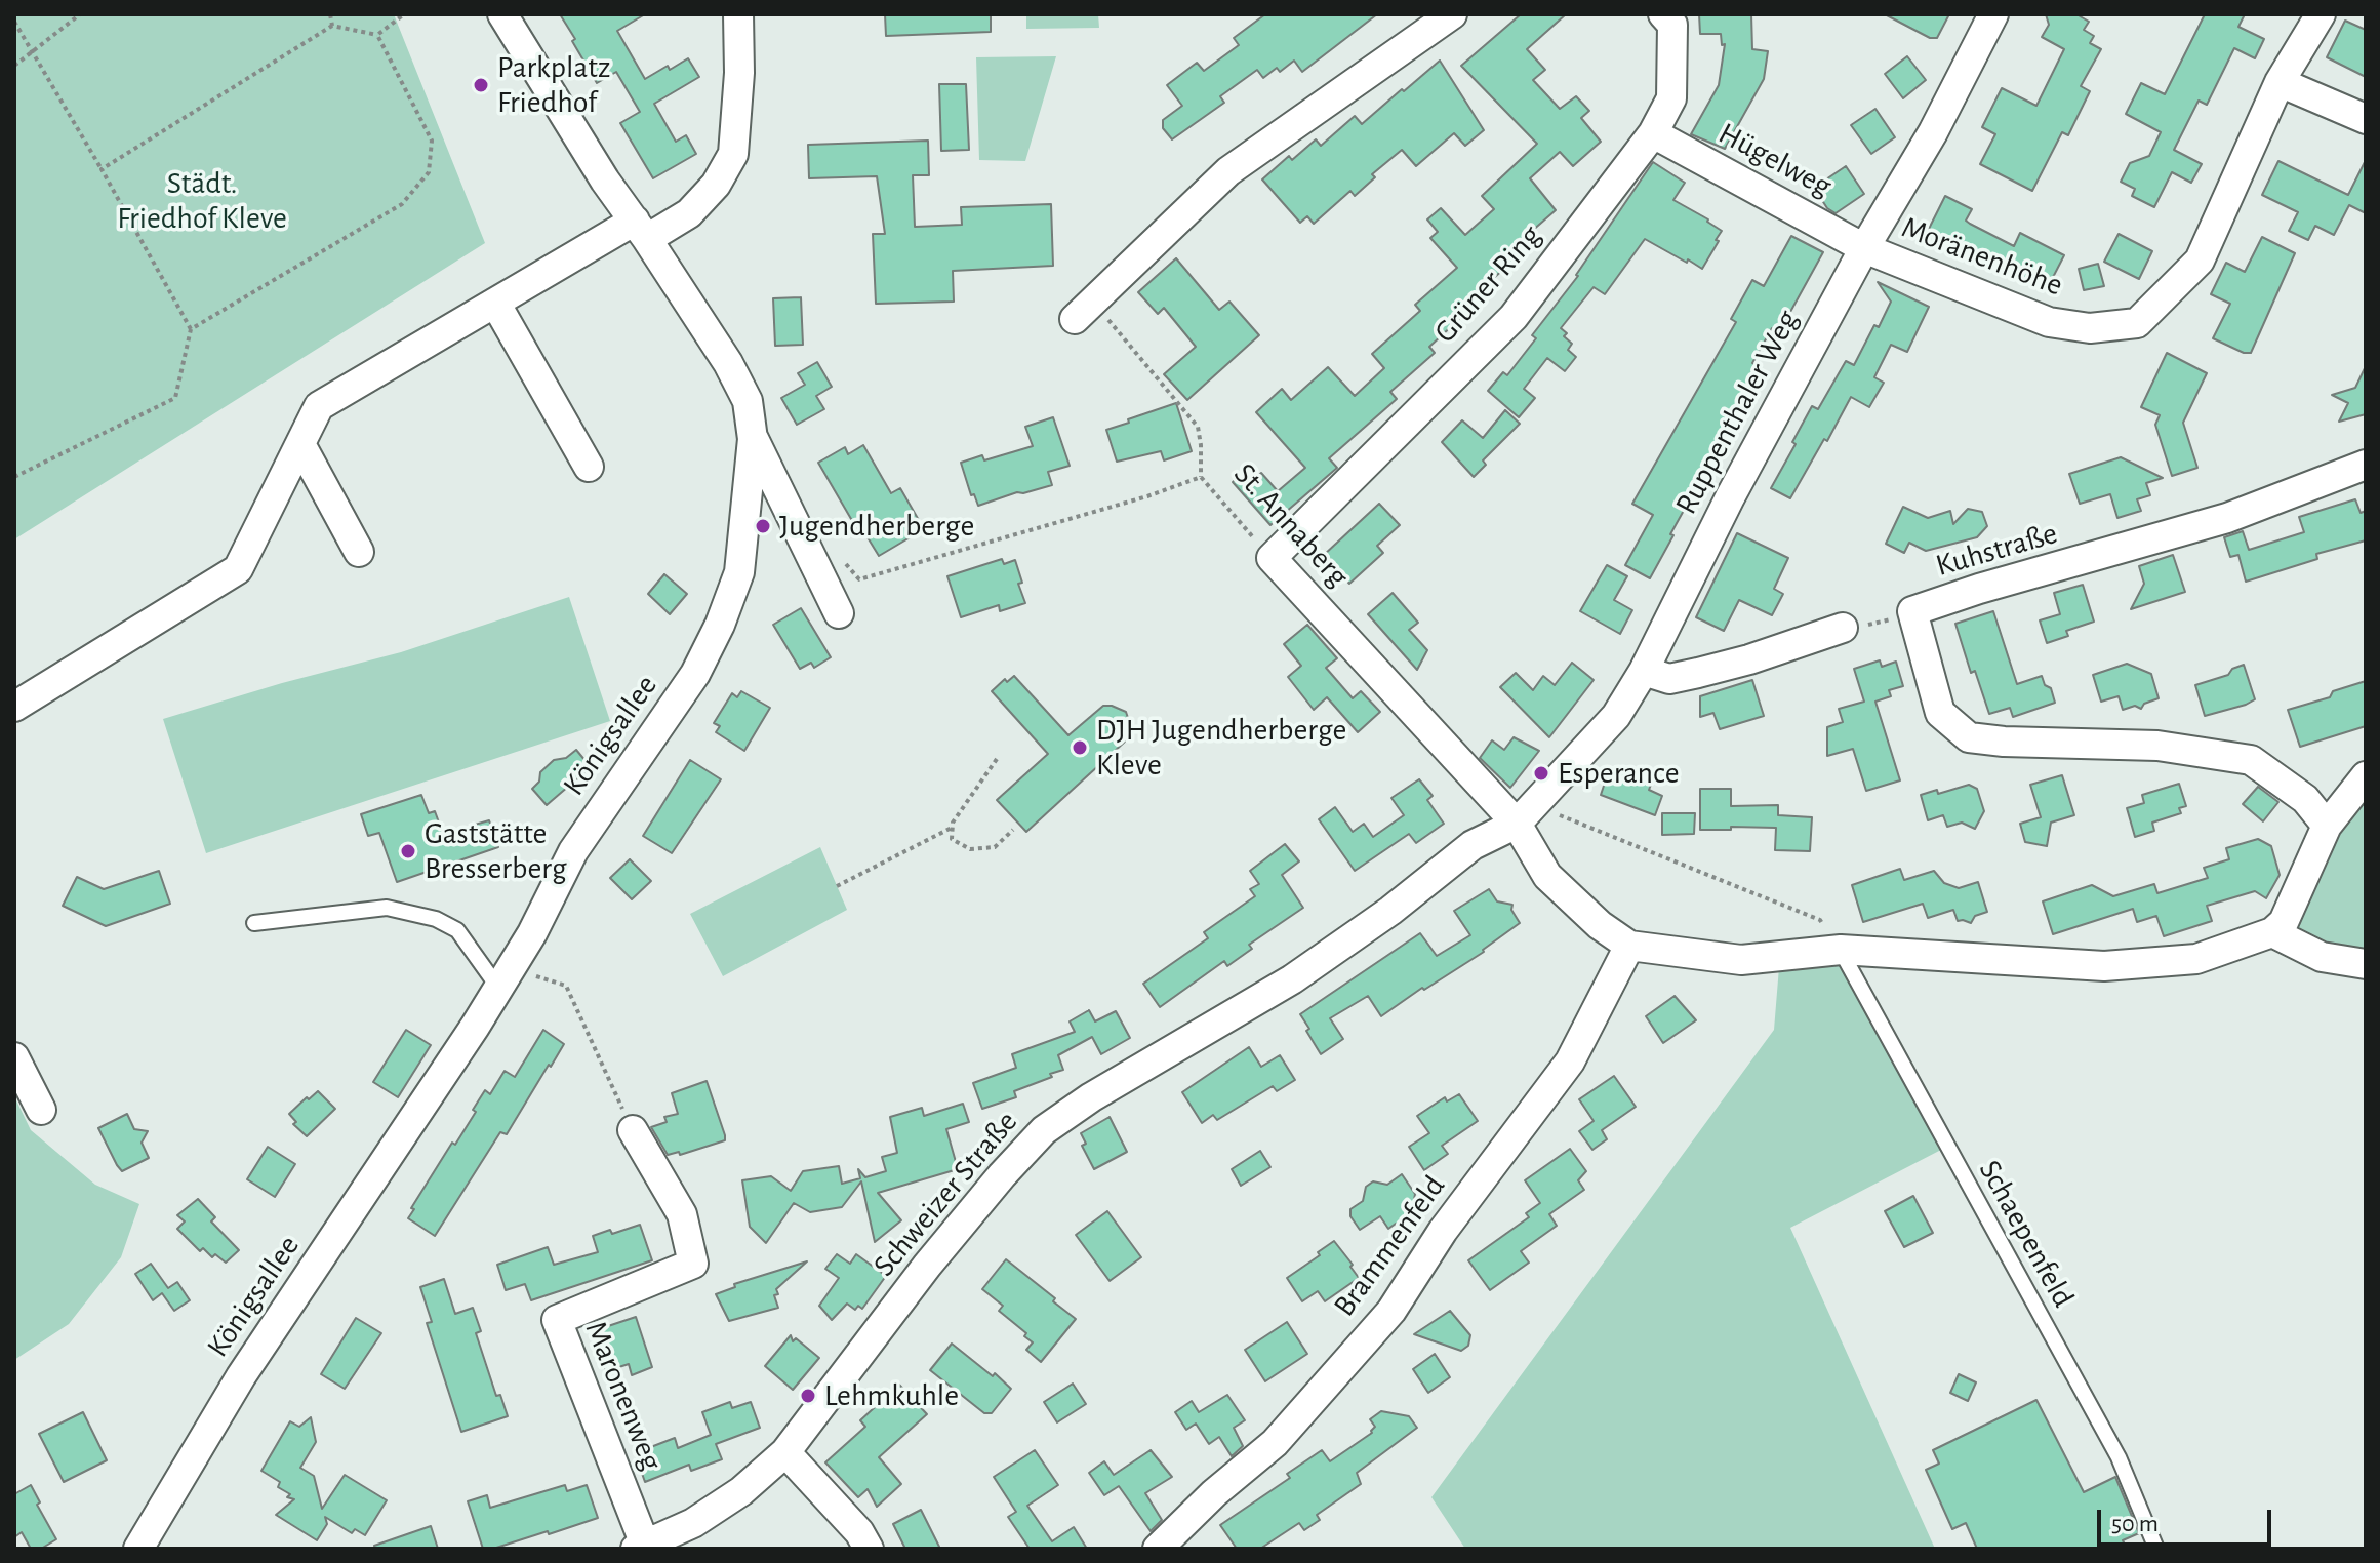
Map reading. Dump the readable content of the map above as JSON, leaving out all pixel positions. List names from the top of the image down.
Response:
{
  "streets": {
    "street": [
      "Hügelweg",
      "Moränenhöhe",
      "Grüner Ring",
      "Ruppenthaler Weg",
      "St. Annaberg",
      "Kuhstraße",
      "Königsallee",
      "Schweizer Straße",
      "Brammenfeld",
      "Maronenweg"
    ],
    "lane": ["Schaepenfeld"]
  },
  "crossings": [
    ["Hügelweg", "Moränenhöhe"],
    ["Hügelweg", "Grüner Ring"],
    ["Hügelweg", "Ruppenthaler Weg"],
    ["Moränenhöhe", "Ruppenthaler Weg"],
    ["Grüner Ring", "St. Annaberg"],
    ["Ruppenthaler Weg", "St. Annaberg"],
    ["Ruppenthaler Weg", "Schweizer Straße"],
    ["St. Annaberg", "Schweizer Straße"],
    ["Schweizer Straße", "Maronenweg"]
  ],
  "parks": ["Städt. Friedhof Kleve"],
  "places": [
    "Parkplatz Friedhof",
    "Jugendherberge",
    "DJH Jugendherberge Kleve",
    "Esperance",
    "Gaststätte Bresserberg",
    "Lehmkuhle"
  ],
  "scale_bar": "50 m"
}
